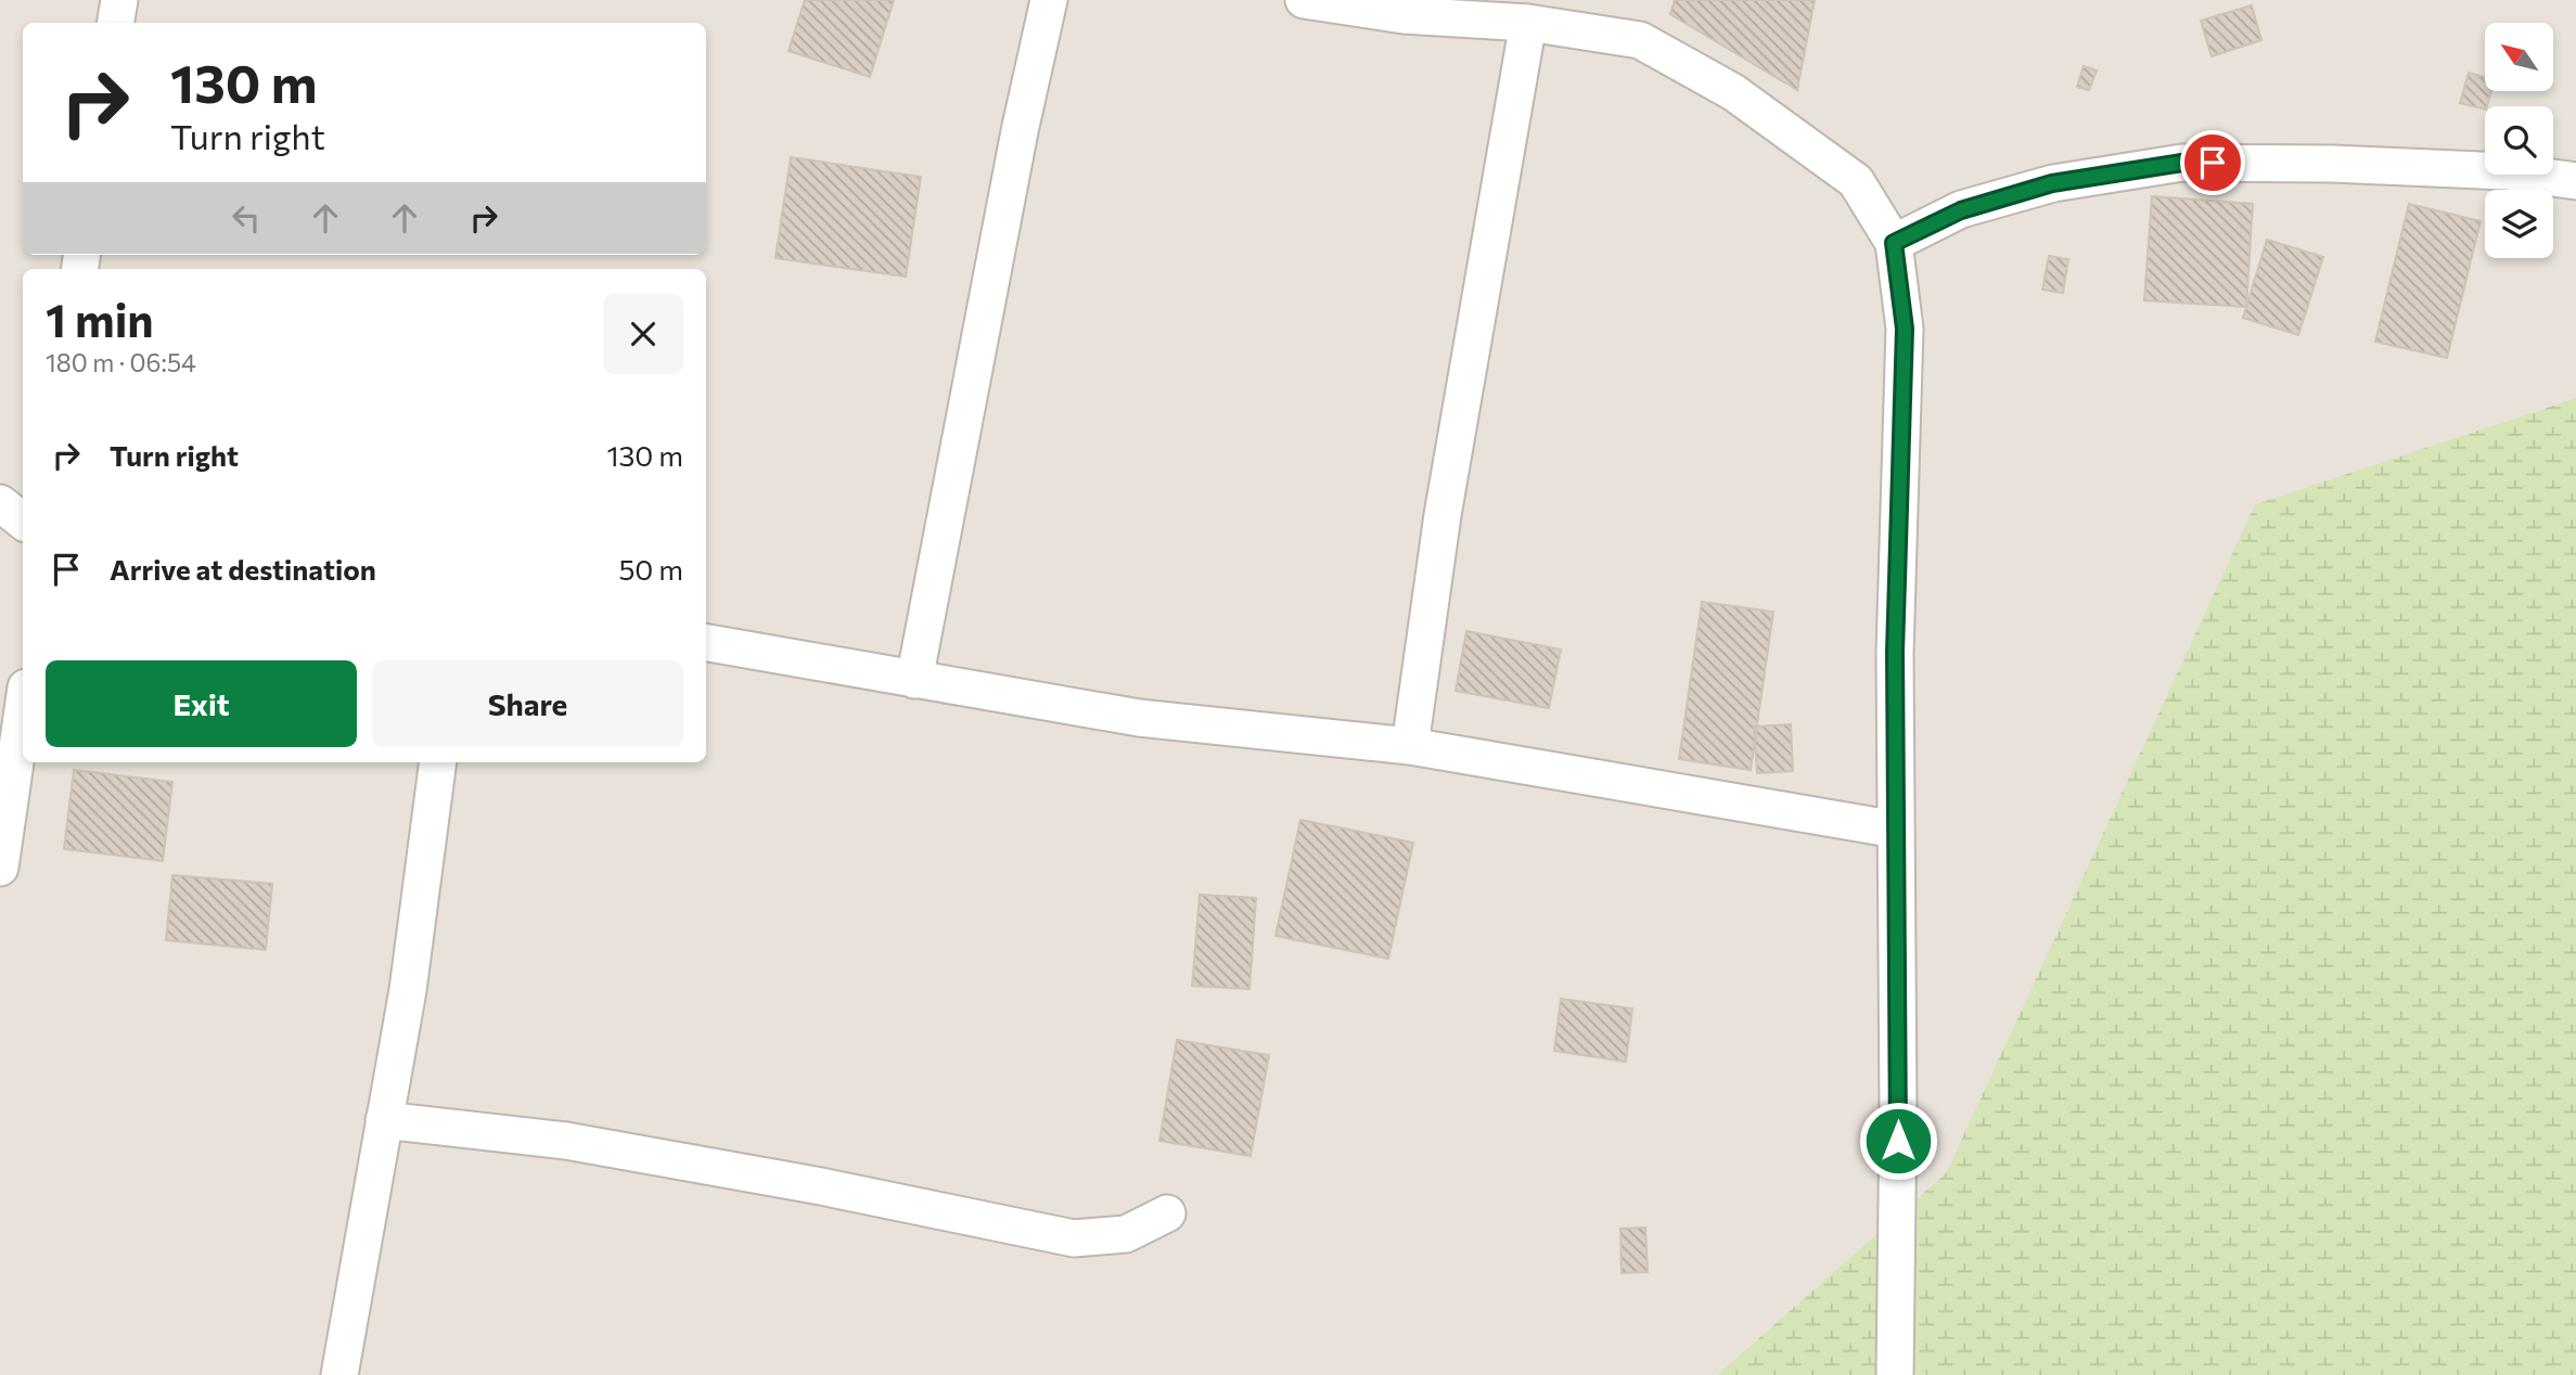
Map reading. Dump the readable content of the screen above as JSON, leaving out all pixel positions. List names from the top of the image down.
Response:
{
  "north": "top left",
  "page": {
    "turn": ["130 m", "Turn right"],
    "heading": ["1 min", "180 m · 06:54"],
    "list": [
      {
        "name": "Turn right",
        "value": "130 m"
      },
      {
        "name": "Arrive at destination",
        "value": "50 m"
      }
    ],
    "buttons": ["Exit", "Share"]
  }
}
